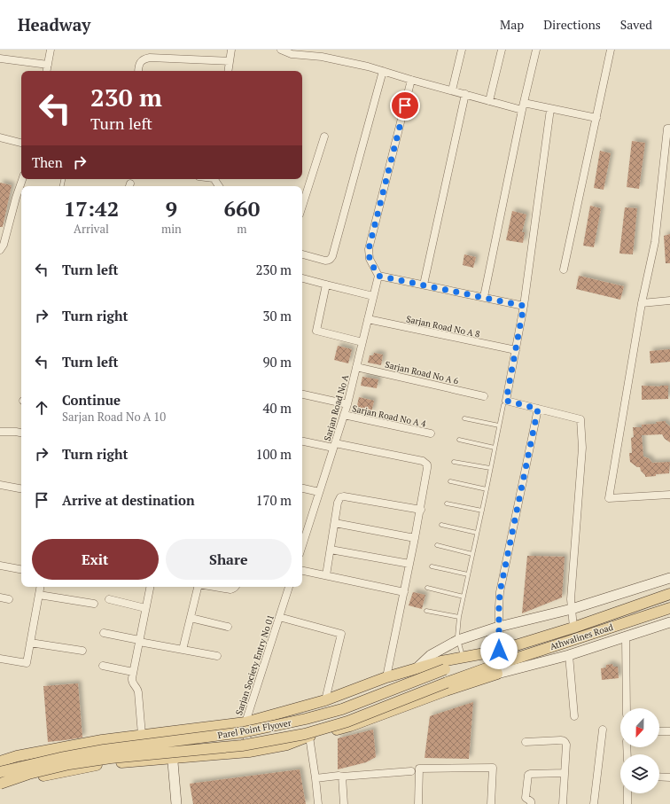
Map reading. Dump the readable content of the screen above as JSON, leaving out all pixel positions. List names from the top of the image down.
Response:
{
  "streets": {
    "main road": ["Athwalines Road", "Parel Point Flyover"],
    "street": [
      "Sarjan Road No A 8",
      "Sarjan Road No A 6",
      "Sarjan Road No A",
      "Sarjan Road No A 4",
      "Sarjan Society Entry No 01"
    ]
  },
  "crossings": [
    ["Sarjan Road No A 8", "Sarjan Road No A"],
    ["Sarjan Road No A 6", "Sarjan Road No A"],
    ["Sarjan Road No A", "Sarjan Road No A 4"],
    ["Athwalines Road", "Parel Point Flyover"]
  ],
  "north": "bottom",
  "page": {
    "header": "Headway",
    "nav": ["Map", "Directions", "Saved"],
    "turn": ["230 m", "Turn left"],
    "then": "Then",
    "eta": [
      "17:42",
      "Arrival",
      "9",
      "min",
      "660",
      "m"
    ],
    "list": [
      {
        "name": "Turn left",
        "value": "230 m"
      },
      {
        "name": "Turn right",
        "value": "30 m"
      },
      {
        "name": "Turn left",
        "value": "90 m"
      },
      {
        "name": "Continue",
        "note": "Sarjan Road No A 10",
        "value": "40 m"
      },
      {
        "name": "Turn right",
        "value": "100 m"
      },
      {
        "name": "Arrive at destination",
        "value": "170 m"
      }
    ],
    "buttons": ["Exit", "Share"]
  }
}
